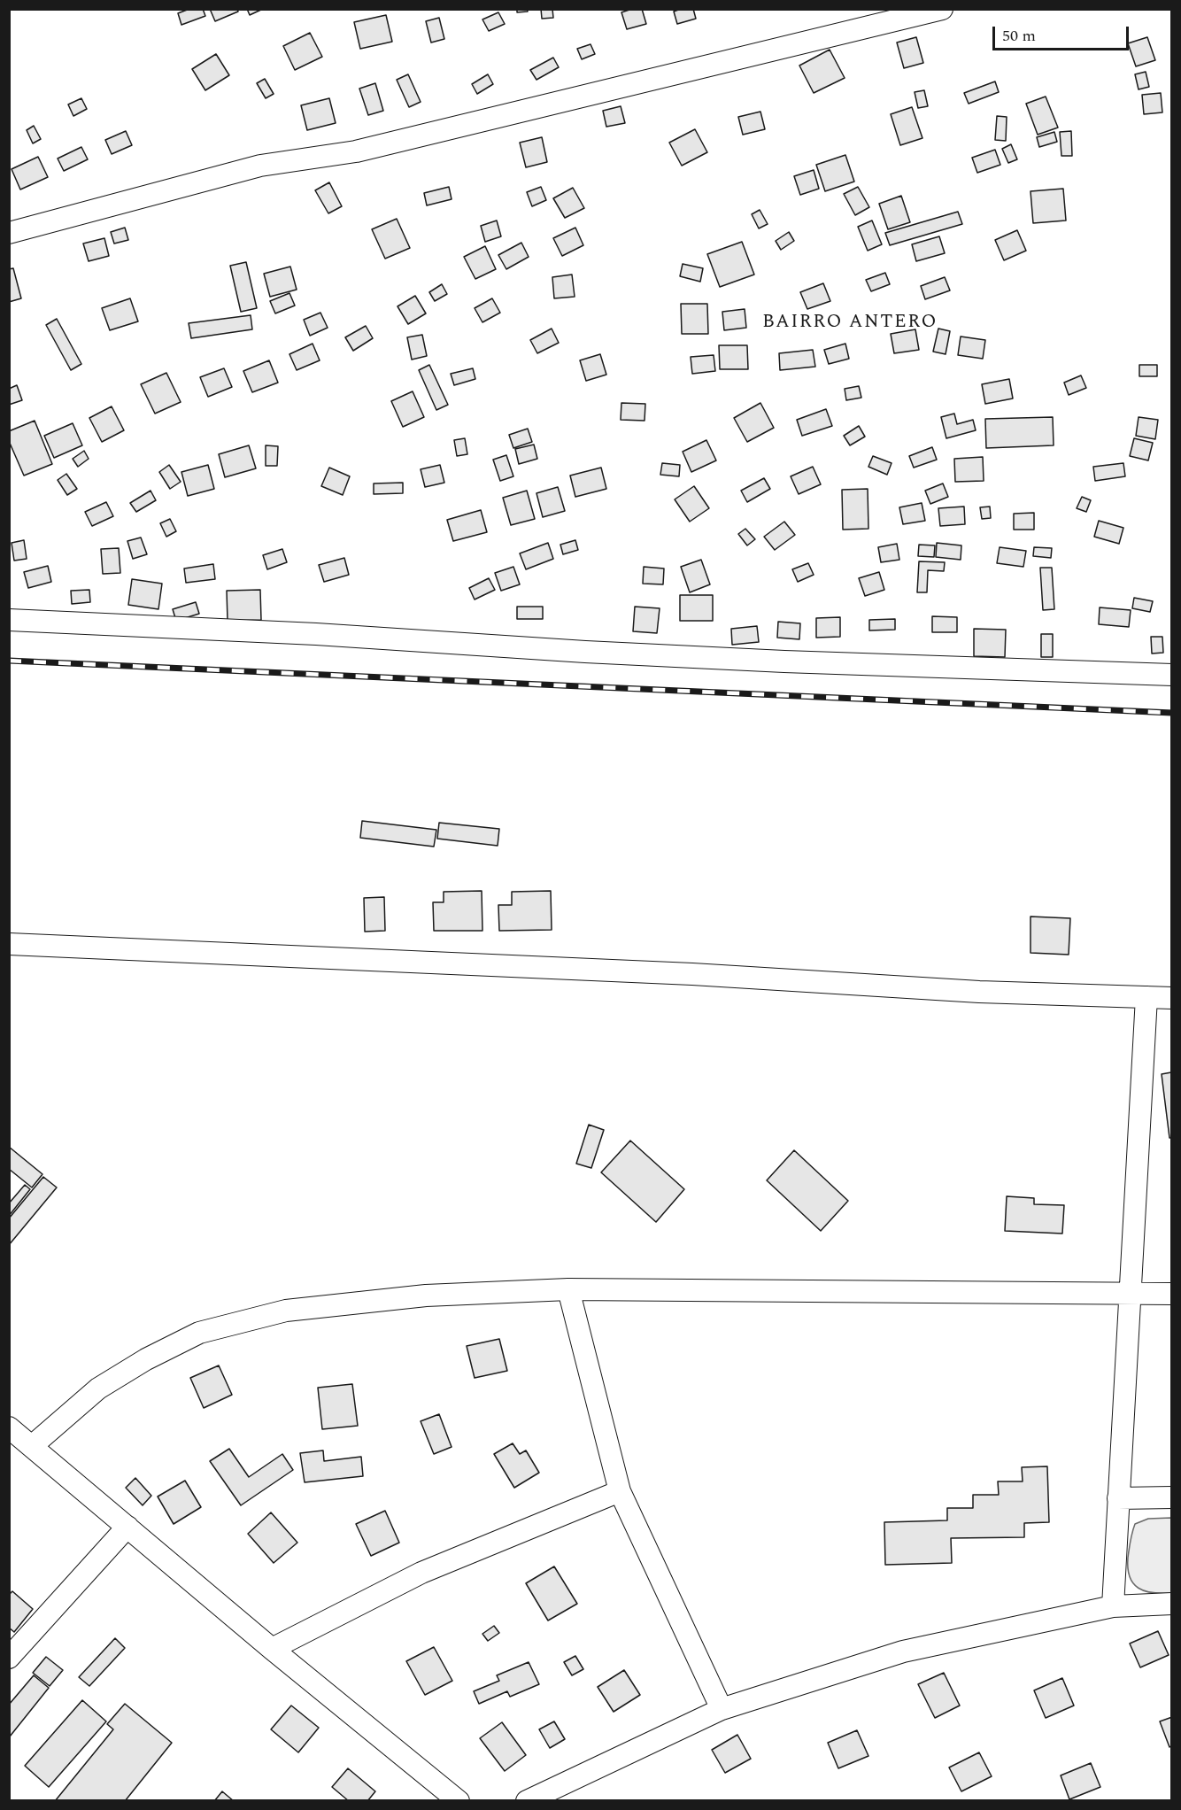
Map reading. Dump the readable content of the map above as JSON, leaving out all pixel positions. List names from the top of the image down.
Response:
{
  "districts": ["BAIRRO ANTERO"],
  "scale_bar": "50 m"
}
